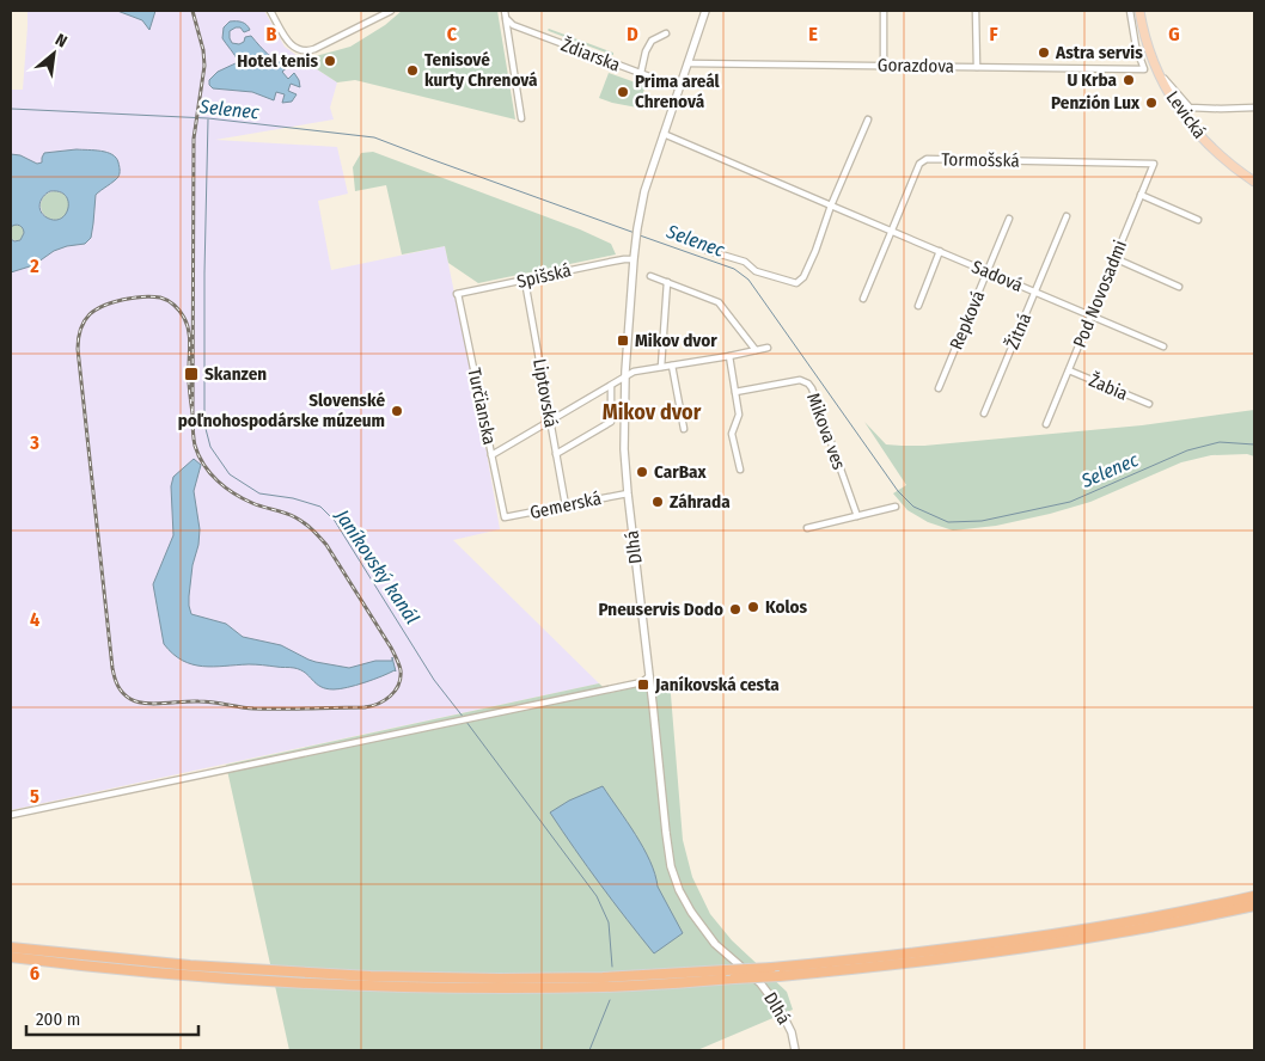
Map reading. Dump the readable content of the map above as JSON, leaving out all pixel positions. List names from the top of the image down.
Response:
{
  "streets": {
    "main road": ["Levická"],
    "street": [
      "Ždiarska",
      "Gorazdova",
      "Tormošská",
      "Spišská",
      "Sadová",
      "Pod Novosadmi",
      "Repková",
      "Žitná",
      "Žabia",
      "Liptovská",
      "Turčianska",
      "Mikova ves",
      "Gemerská",
      "Dlhá"
    ]
  },
  "crossings": [
    ["Ždiarska", "Dlhá"],
    ["Gorazdova", "Dlhá"],
    ["Tormošská", "Sadová"],
    ["Tormošská", "Pod Novosadmi"],
    ["Spišská", "Liptovská"],
    ["Spišská", "Turčianska"],
    ["Spišská", "Dlhá"],
    ["Sadová", "Pod Novosadmi"],
    ["Sadová", "Repková"],
    ["Sadová", "Žitná"],
    ["Sadová", "Dlhá"],
    ["Pod Novosadmi", "Žabia"],
    ["Liptovská", "Gemerská"],
    ["Turčianska", "Gemerská"],
    ["Gemerská", "Dlhá"]
  ],
  "districts": ["Mikov dvor"],
  "water": ["Selenec", "Janíkovský kanál"],
  "places": {
    "other": [
      "Astra servis",
      "Hotel tenis",
      "Tenisové kurty Chrenová",
      "U Krba",
      "Prima areál Chrenová",
      "Penzión Lux",
      "Slovenské poľnohospodárske múzeum",
      "CarBax",
      "Záhrada",
      "Kolos",
      "Pneuservis Dodo"
    ],
    "transit": ["Mikov dvor", "Skanzen", "Janíkovská cesta"]
  },
  "scale_bar": "200 m",
  "north": "top right",
  "grid": {
    "columns": [
      "B",
      "C",
      "D",
      "E",
      "F",
      "G"
    ],
    "rows": [
      "2",
      "3",
      "4",
      "5",
      "6"
    ]
  }
}
